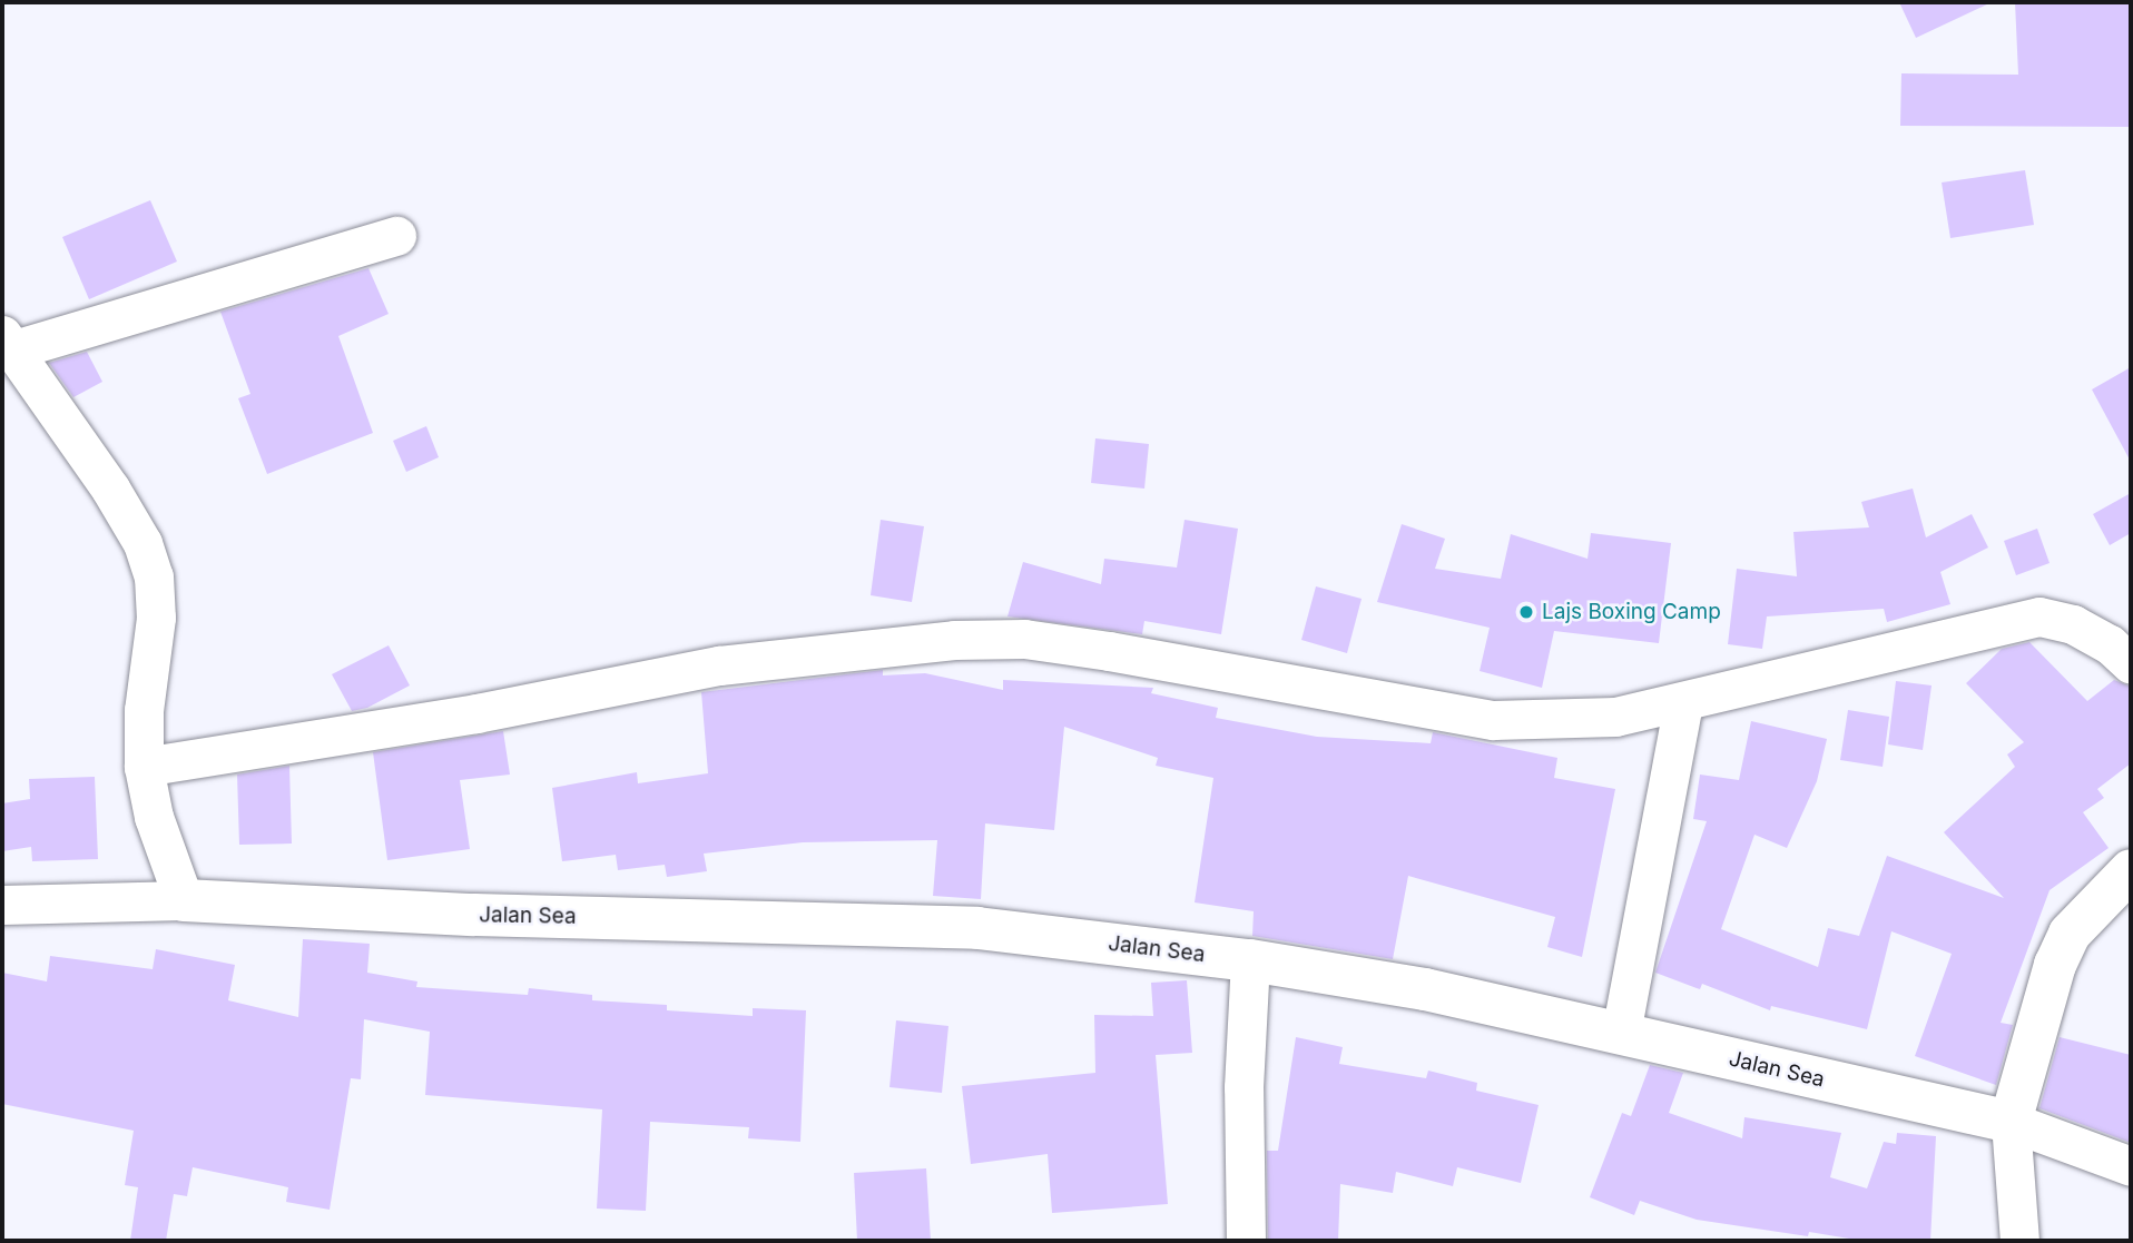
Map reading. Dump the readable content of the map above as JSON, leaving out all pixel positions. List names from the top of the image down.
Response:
{
  "streets": {
    "street": ["Jalan Sea"]
  },
  "places": ["Lajs Boxing Camp"]
}
